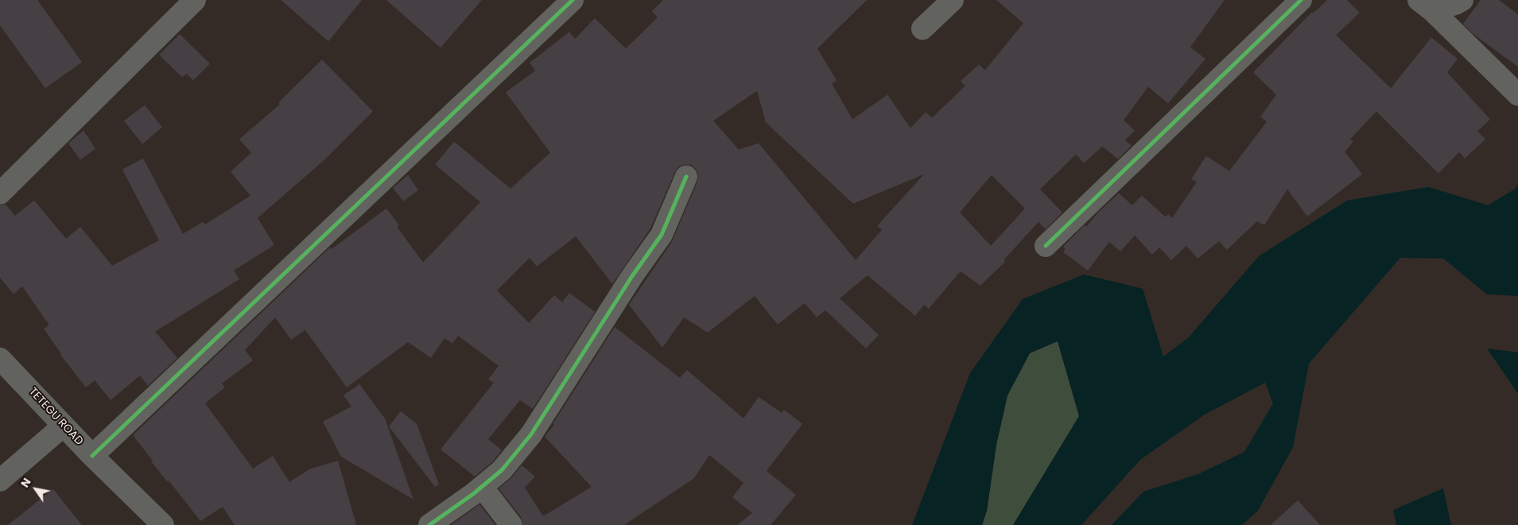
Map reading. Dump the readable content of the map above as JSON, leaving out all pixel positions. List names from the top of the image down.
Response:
{
  "streets": {
    "street": ["TETEGU ROAD"]
  },
  "north": "top left"
}
